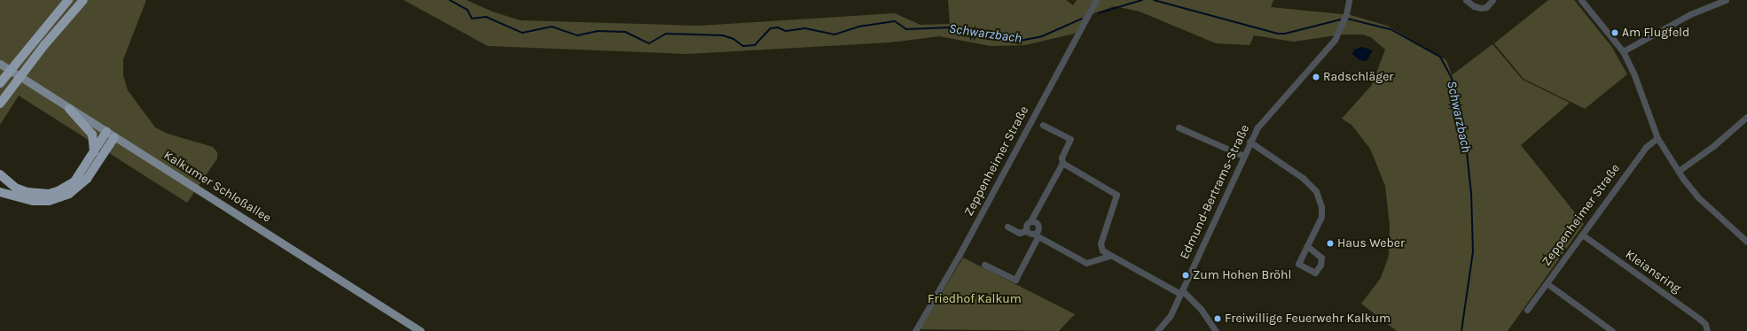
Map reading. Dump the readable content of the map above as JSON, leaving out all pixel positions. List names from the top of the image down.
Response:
{
  "streets": {
    "main road": ["Kalkumer Schloßallee"],
    "street": ["Zeppenheimer Straße", "Edmund-Bertrams-Straße", "Kleiansring"]
  },
  "crossings": [
    ["Zeppenheimer Straße", "Kleiansring"]
  ],
  "water": ["Schwarzbach"],
  "parks": ["Friedhof Kalkum"],
  "places": [
    "Am Flugfeld",
    "Radschläger",
    "Haus Weber",
    "Zum Hohen Bröhl",
    "Freiwillige Feuerwehr Kalkum"
  ]
}
